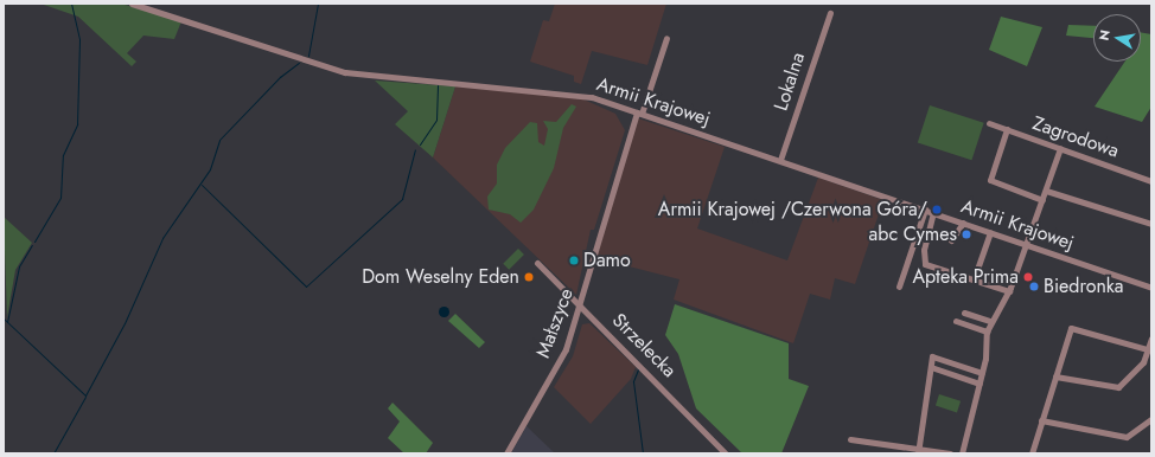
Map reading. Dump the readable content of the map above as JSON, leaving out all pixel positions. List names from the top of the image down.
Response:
{
  "streets": {
    "street": [
      "Lokalna",
      "Armii Krajowej",
      "Zagrodowa",
      "Małszyce",
      "Strzelecka"
    ]
  },
  "crossings": [
    ["Lokalna", "Armii Krajowej"],
    ["Armii Krajowej", "Małszyce"],
    ["Małszyce", "Strzelecka"]
  ],
  "places": [
    "Armii Krajowej /Czerwona Góra/",
    "abc Cymes",
    "Damo",
    "Dom Weselny Eden",
    "Apteka Prima",
    "Biedronka"
  ],
  "north": "left"
}
